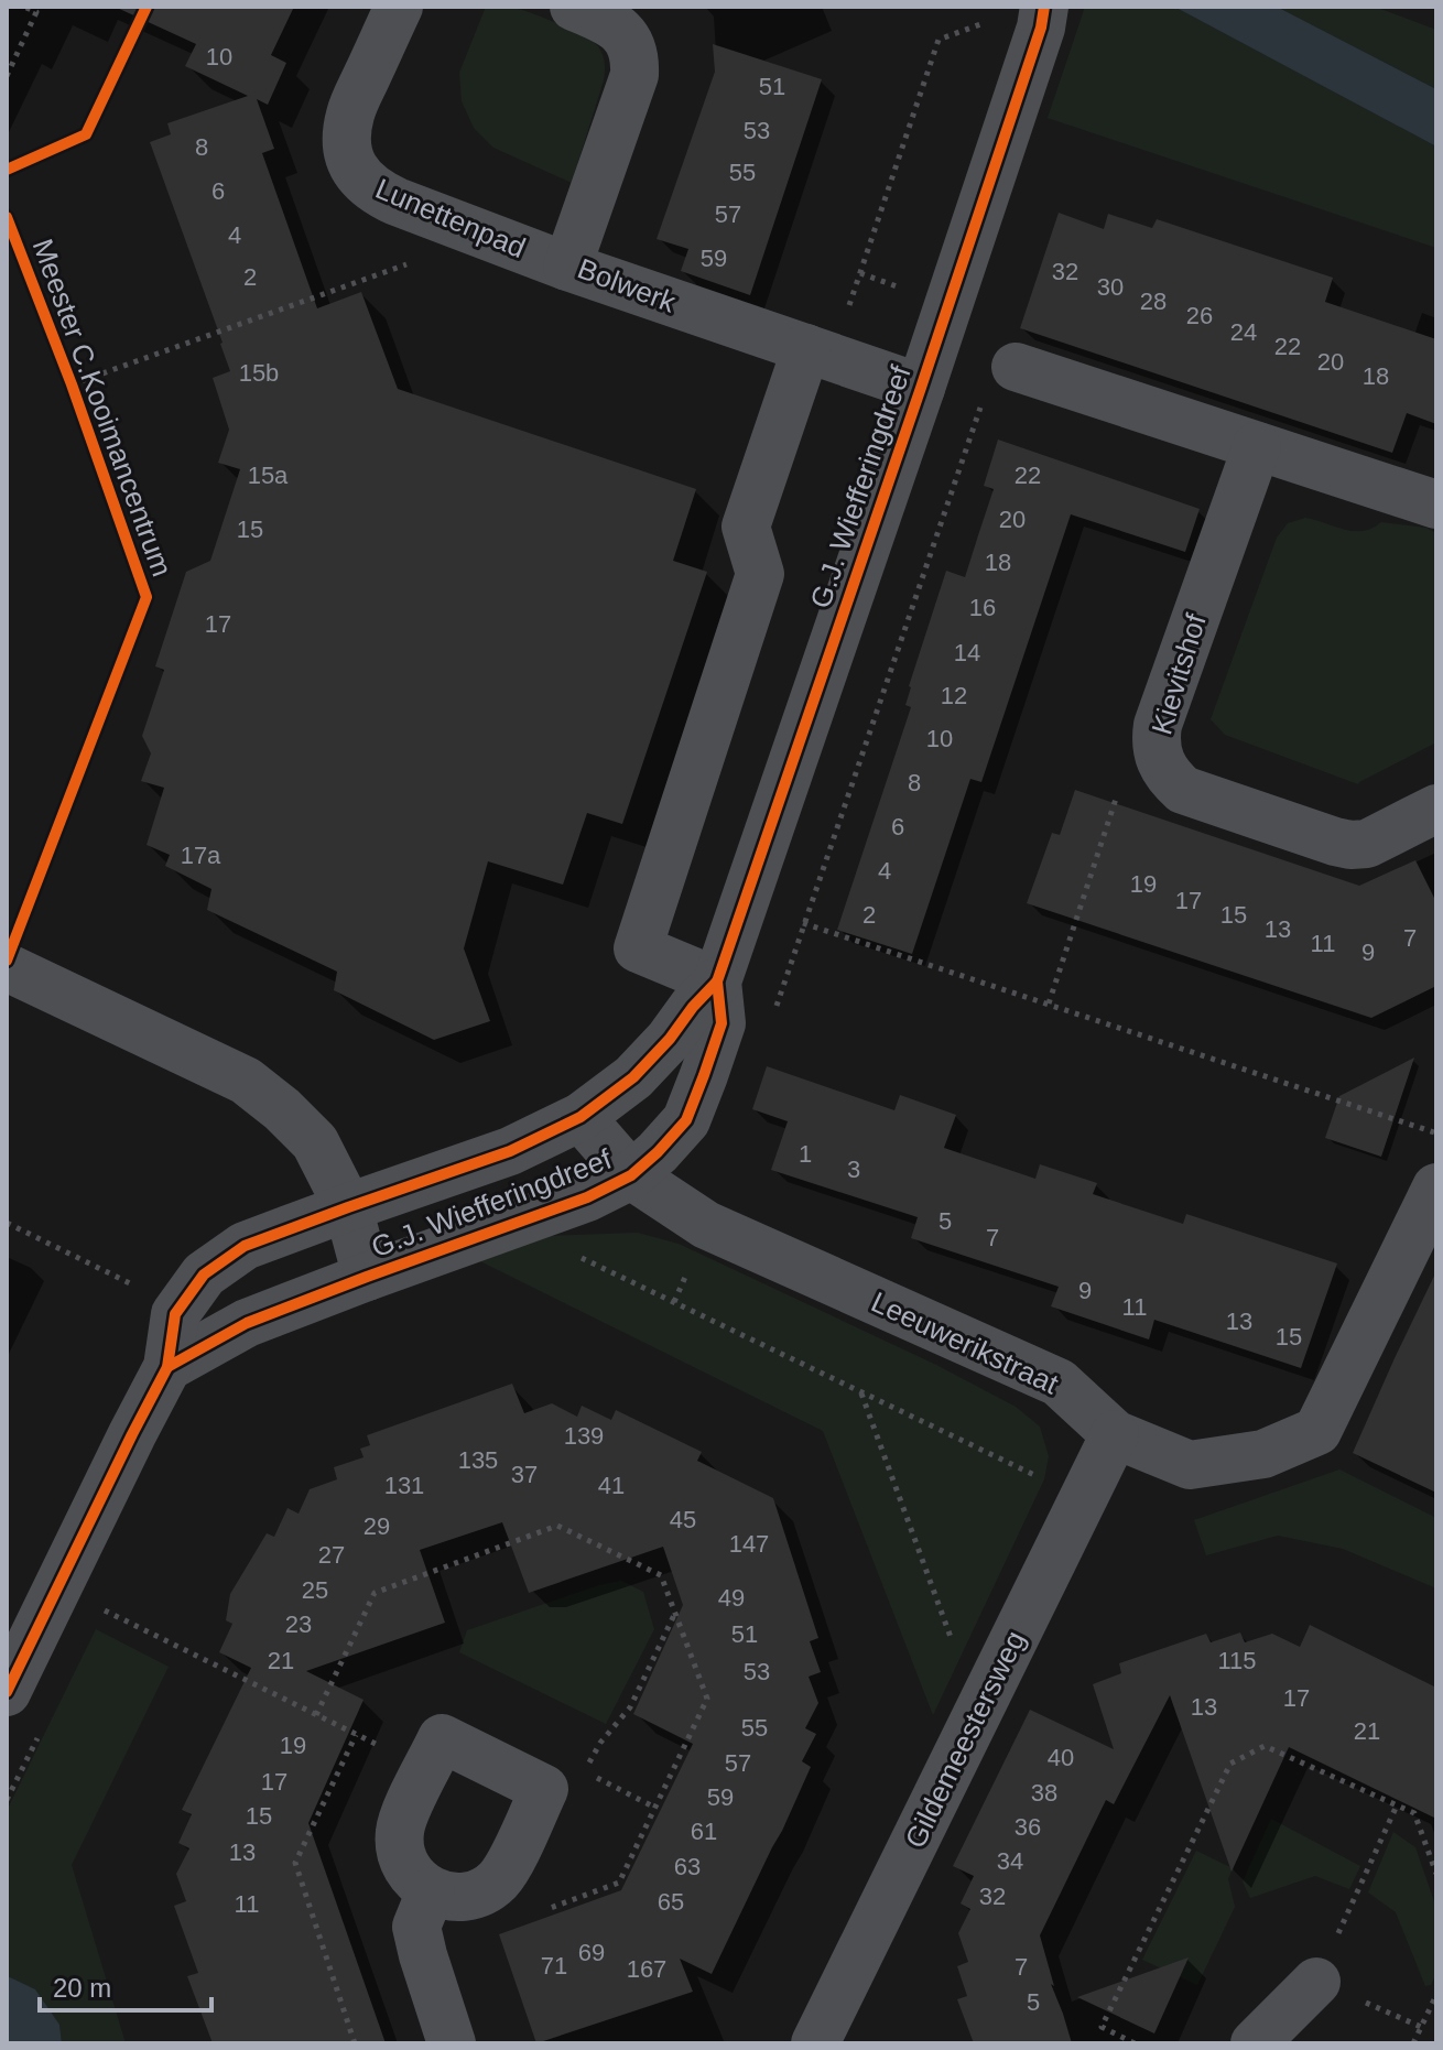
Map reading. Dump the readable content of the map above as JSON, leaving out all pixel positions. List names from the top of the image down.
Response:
{
  "streets": {
    "street": [
      "Lunettenpad",
      "Bolwerk",
      "G.J. Wiefferingdreef",
      "Kievitshof",
      "Leeuwerikstraat",
      "Gildemeestersweg"
    ],
    "cycle path": ["Meester C.Kooimancentrum"]
  },
  "crossings": [
    ["Lunettenpad", "Bolwerk"],
    ["Bolwerk", "G.J. Wiefferingdreef"],
    ["G.J. Wiefferingdreef", "Leeuwerikstraat"],
    ["Leeuwerikstraat", "Gildemeestersweg"]
  ],
  "house_numbers": [
    "10",
    "51",
    "53",
    "8",
    "55",
    "6",
    "57",
    "4",
    "59",
    "32",
    "2",
    "30",
    "28",
    "26",
    "24",
    "22",
    "20",
    "15b",
    "18",
    "15a",
    "22",
    "20",
    "15",
    "18",
    "16",
    "17",
    "14",
    "12",
    "10",
    "8",
    "6",
    "17a",
    "4",
    "19",
    "17",
    "2",
    "15",
    "13",
    "7",
    "11",
    "9",
    "1",
    "3",
    "5",
    "7",
    "9",
    "11",
    "13",
    "15",
    "139",
    "135",
    "37",
    "131",
    "41",
    "45",
    "29",
    "147",
    "27",
    "25",
    "49",
    "23",
    "51",
    "21",
    "115",
    "53",
    "17",
    "13",
    "55",
    "21",
    "19",
    "40",
    "57",
    "17",
    "38",
    "59",
    "15",
    "36",
    "61",
    "13",
    "34",
    "63",
    "32",
    "65",
    "11",
    "69",
    "71",
    "7",
    "167",
    "5"
  ],
  "scale_bar": "20 m"
}
